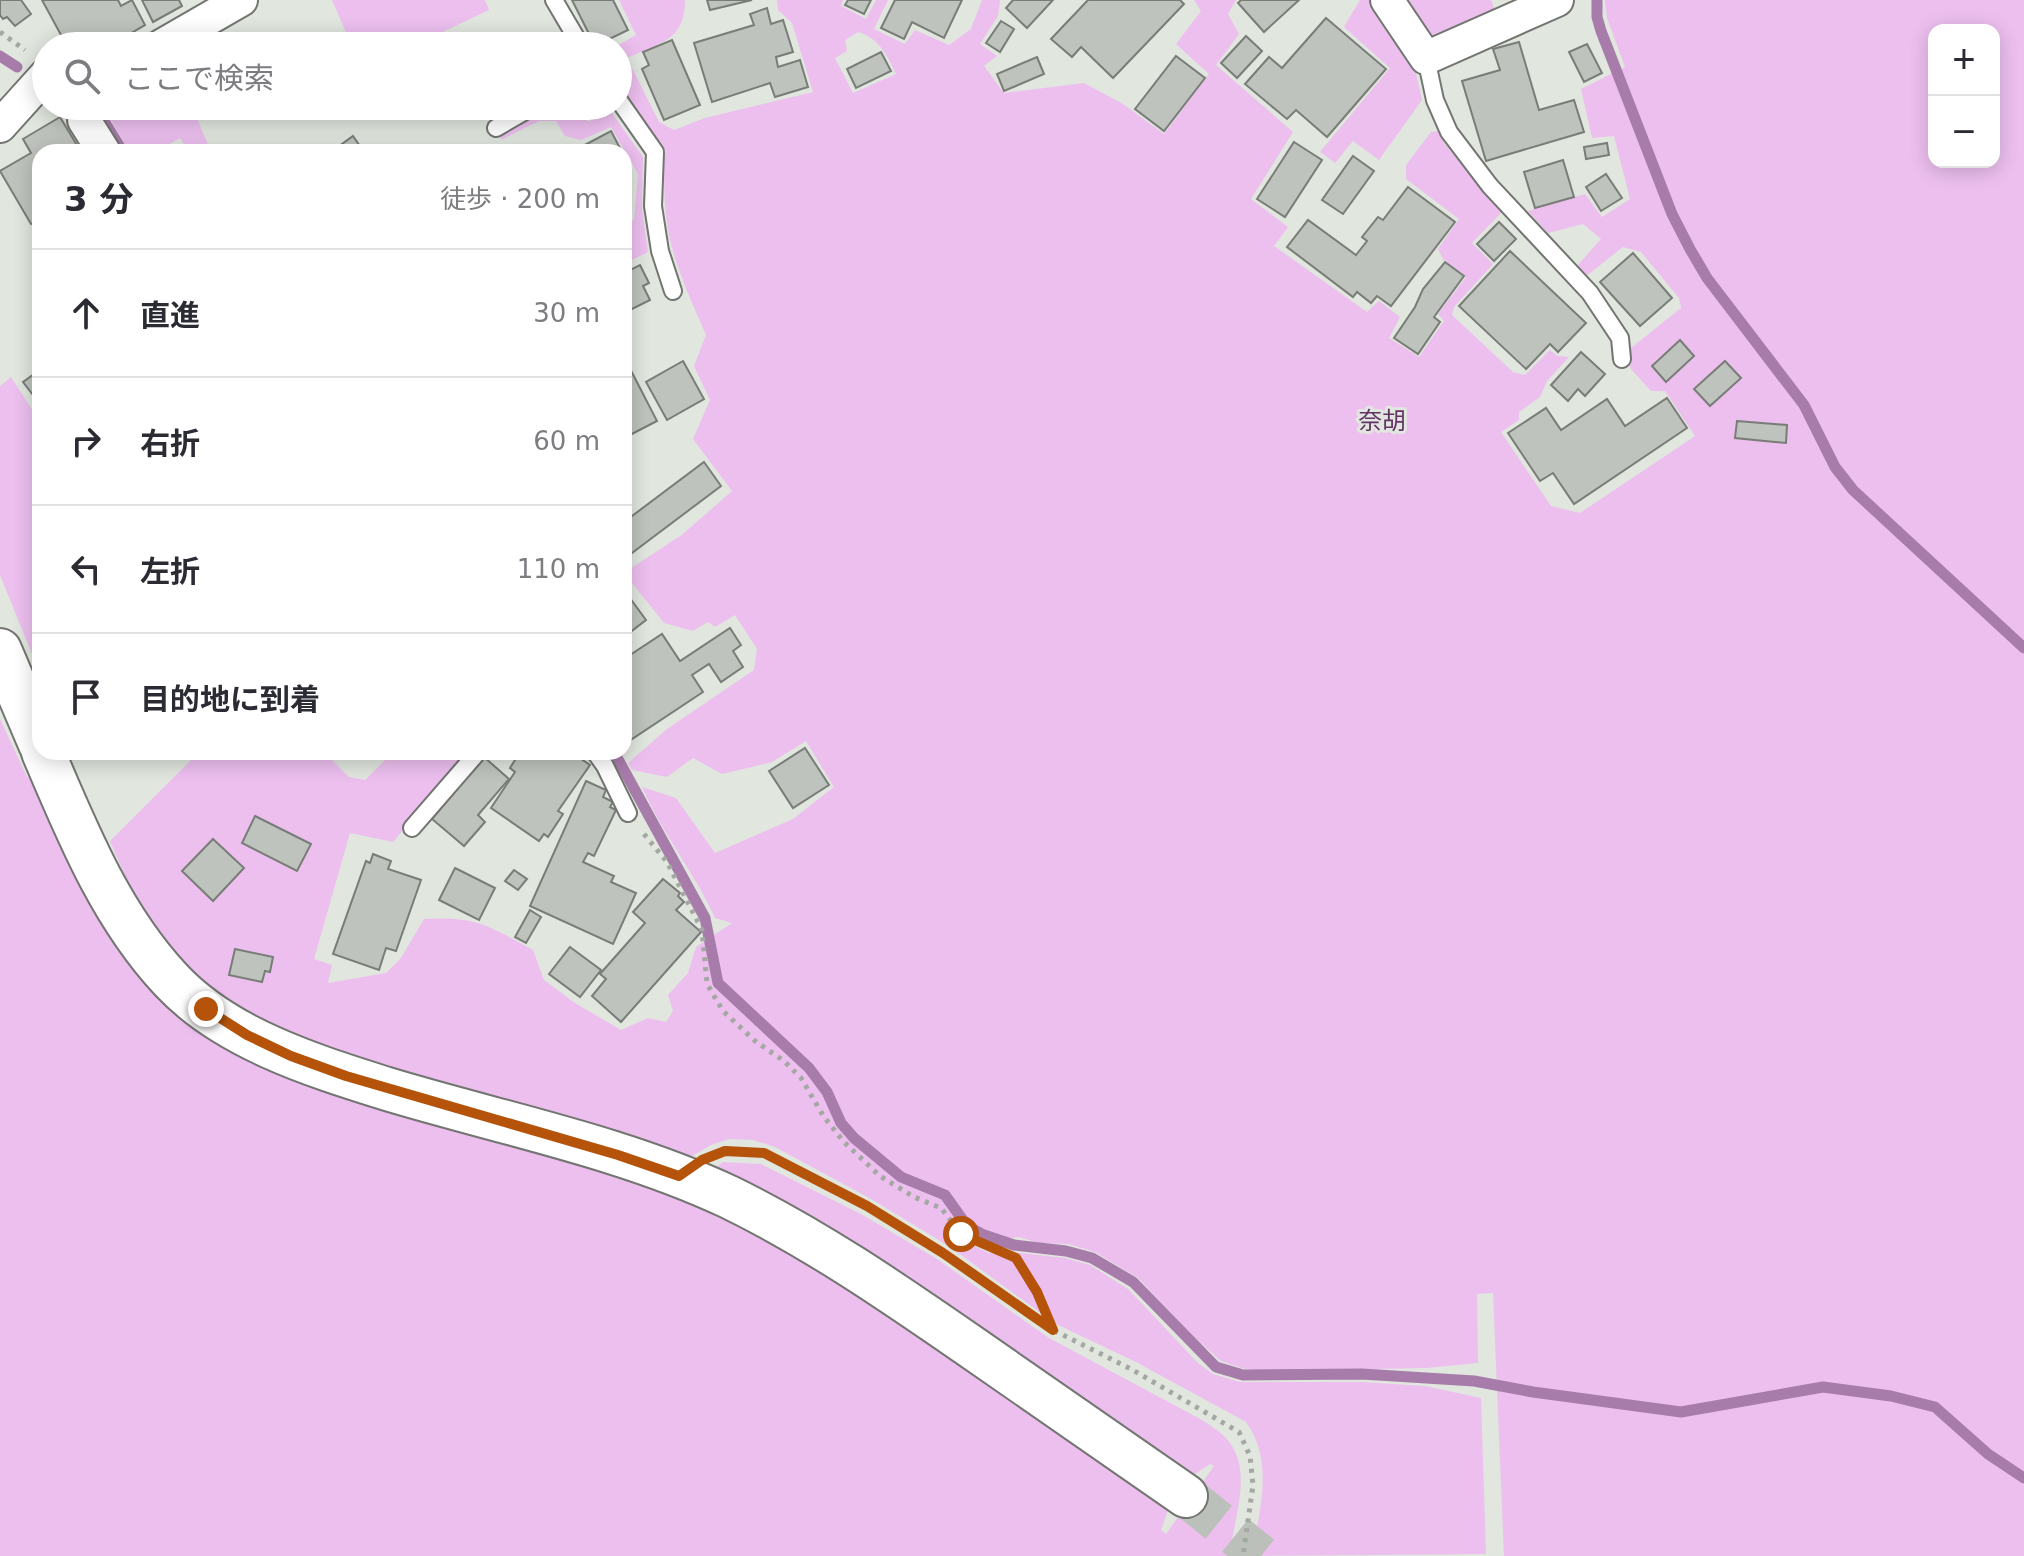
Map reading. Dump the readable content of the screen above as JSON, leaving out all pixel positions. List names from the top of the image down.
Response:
{
  "districts": ["奈胡"],
  "page": {
    "map_buttons": ["+", "−"],
    "search": "ここで検索",
    "heading": ["3 分", "徒歩 · 200 m"],
    "list": [
      ["直進", "30 m"],
      ["右折", "60 m"],
      ["左折", "110 m"],
      "目的地に到着"
    ]
  }
}
